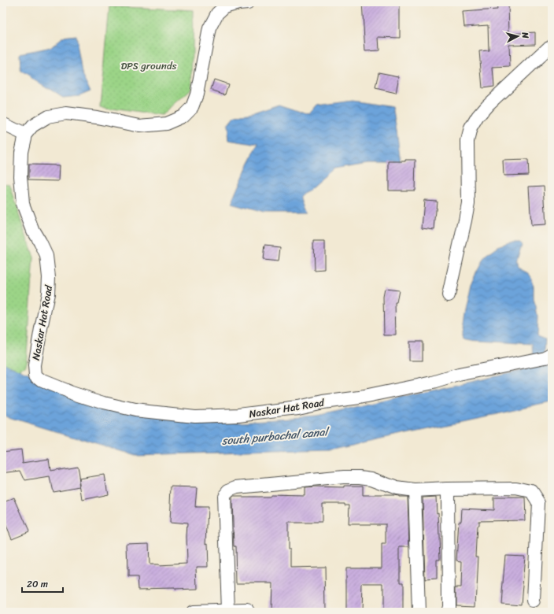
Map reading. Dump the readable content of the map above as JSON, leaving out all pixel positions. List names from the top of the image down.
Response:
{
  "streets": {
    "street": ["Naskar Hat Road"]
  },
  "water": ["south purbachal canal"],
  "parks": ["DPS grounds"],
  "scale_bar": "20 m",
  "north": "right"
}
